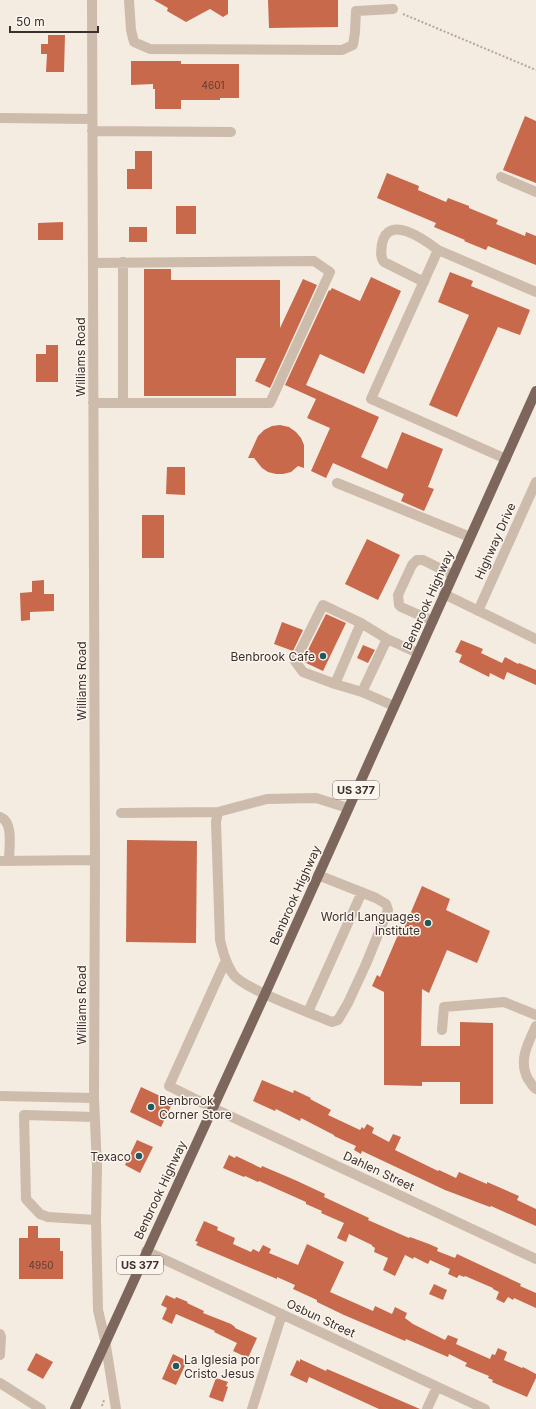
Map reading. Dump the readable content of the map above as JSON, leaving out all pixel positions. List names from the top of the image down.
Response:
{
  "streets": {
    "main road": ["Benbrook Highway", "US 377"],
    "street": [
      "Williams Road",
      "Highway Drive",
      "Dahlen Street",
      "Osbun Street"
    ]
  },
  "crossings": [
    ["Williams Road", "Benbrook Highway"],
    ["Benbrook Highway", "Dahlen Street"],
    ["Benbrook Highway", "Osbun Street"]
  ],
  "places": [
    "Benbrook Cafe",
    "World Languages Institute",
    "Benbrook Corner Store",
    "Texaco",
    "La Iglesia por Cristo Jesus"
  ],
  "house_numbers": ["4601", "4950"],
  "scale_bar": "50 m"
}
